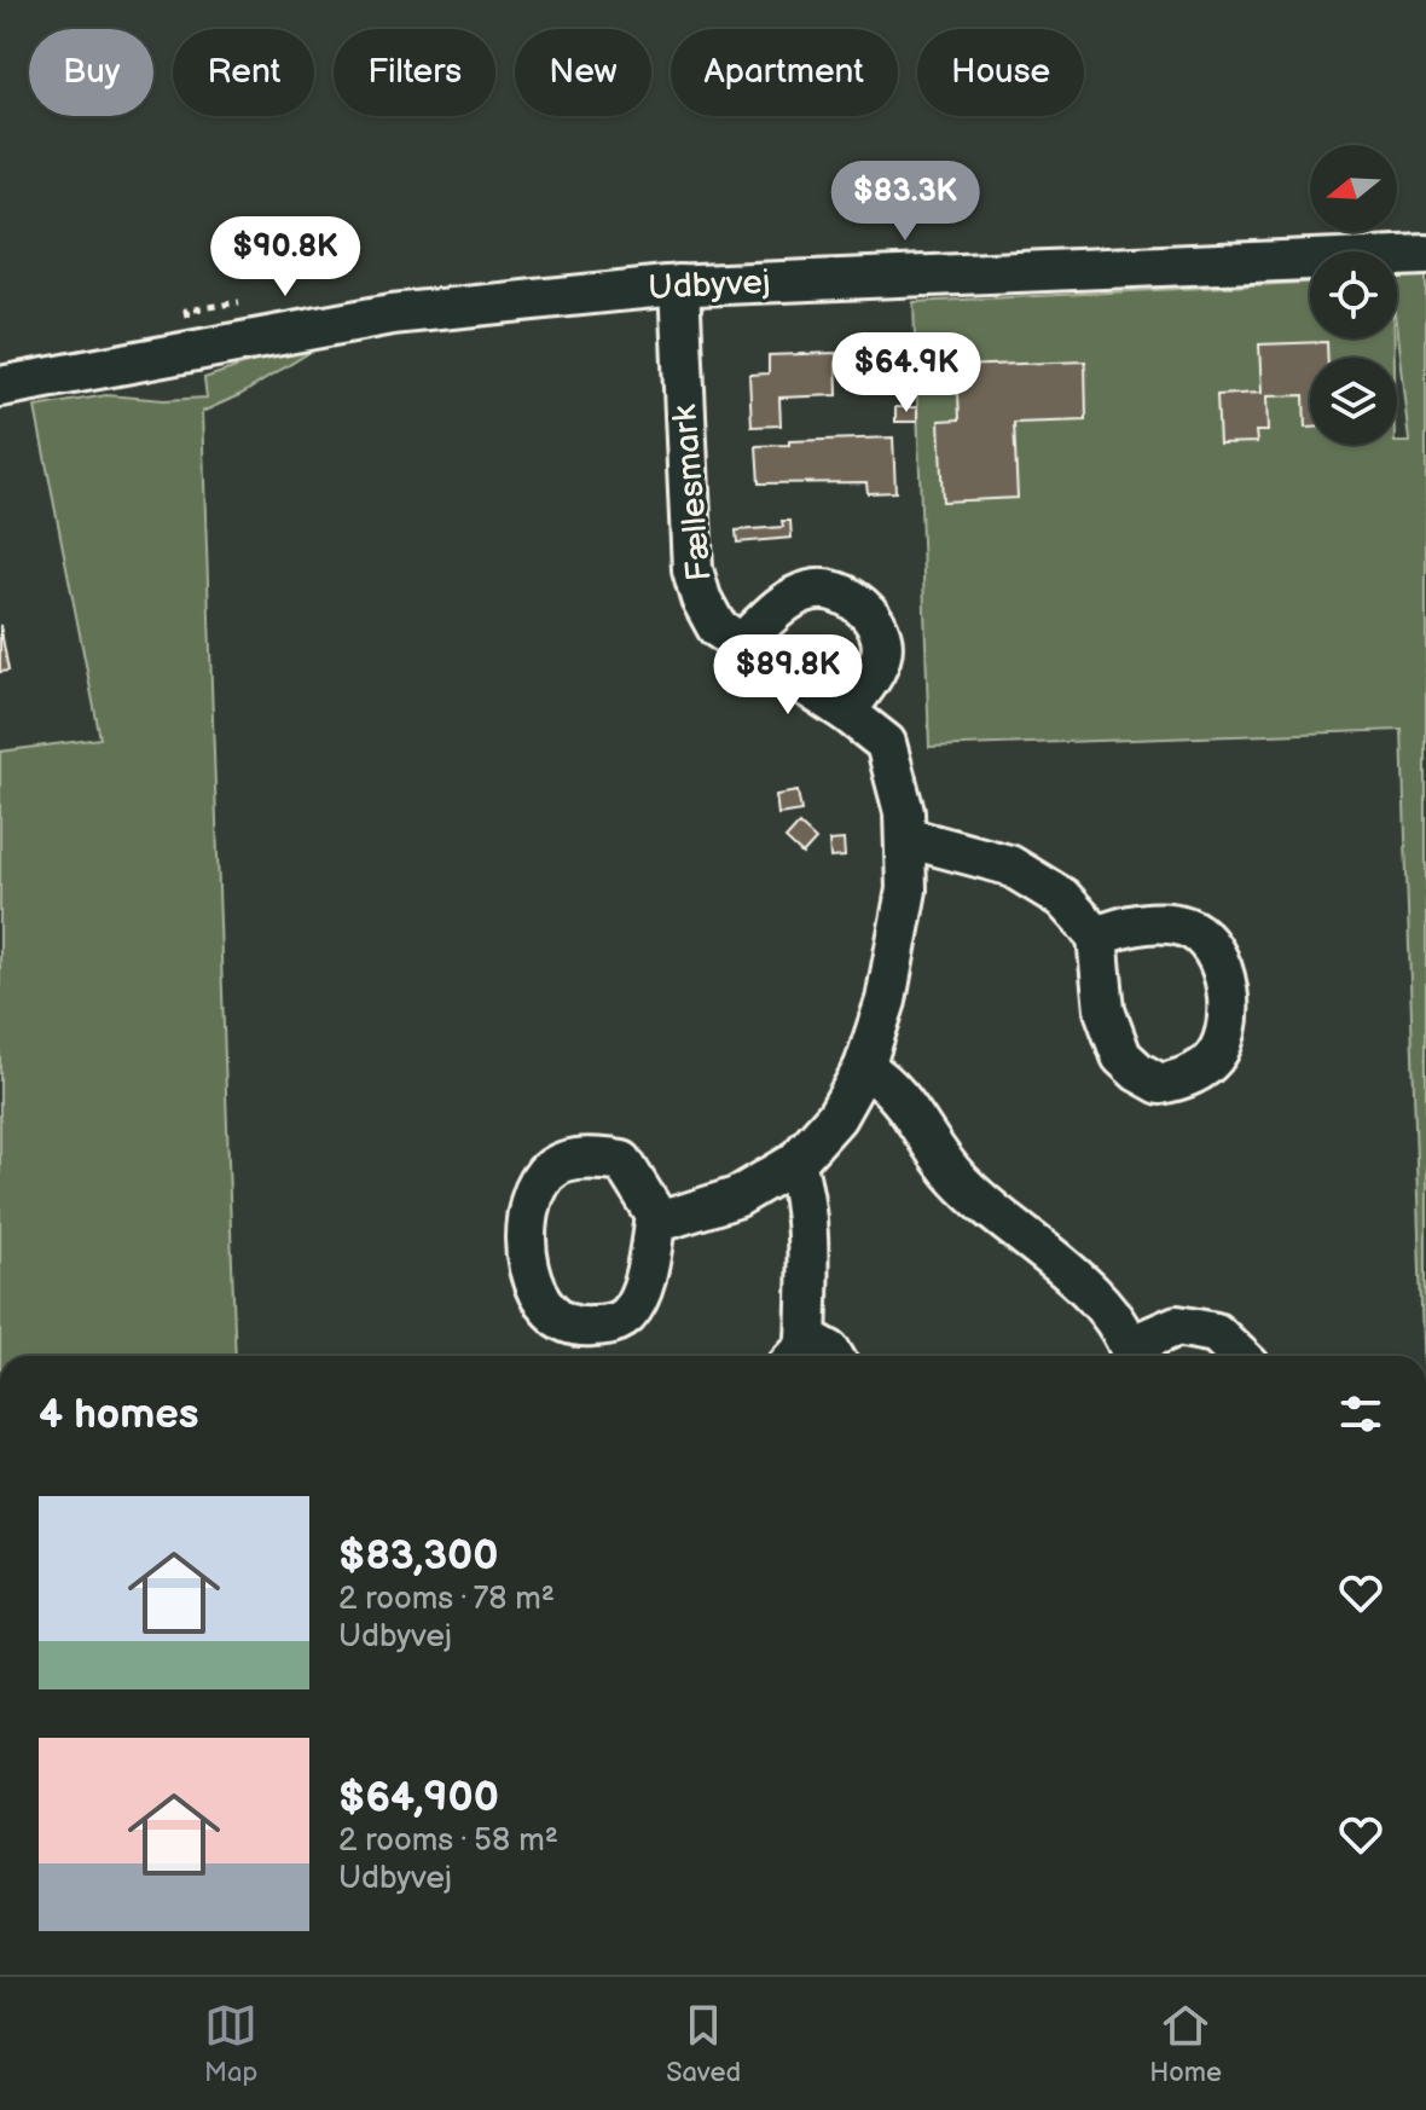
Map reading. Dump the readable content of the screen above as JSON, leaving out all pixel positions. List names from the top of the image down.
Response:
{
  "streets": {
    "street": ["Udbyvej", "Fællesmark"]
  },
  "crossings": [
    ["Udbyvej", "Fællesmark"]
  ],
  "north": "left",
  "page": {
    "chip": [
      "Buy",
      "Rent",
      "Filters",
      "New",
      "Apartment",
      "House"
    ],
    "price": [
      "$83.3K",
      "$90.8K",
      "$64.9K",
      "$89.8K"
    ],
    "heading": "4 homes",
    "list": [
      {
        "name": "$83,300",
        "note": "2 rooms · 78 m² · Udbyvej"
      },
      {
        "name": "$64,900",
        "note": "2 rooms · 58 m² · Udbyvej"
      }
    ],
    "tabs": ["Map", "Saved", "Home"]
  }
}
